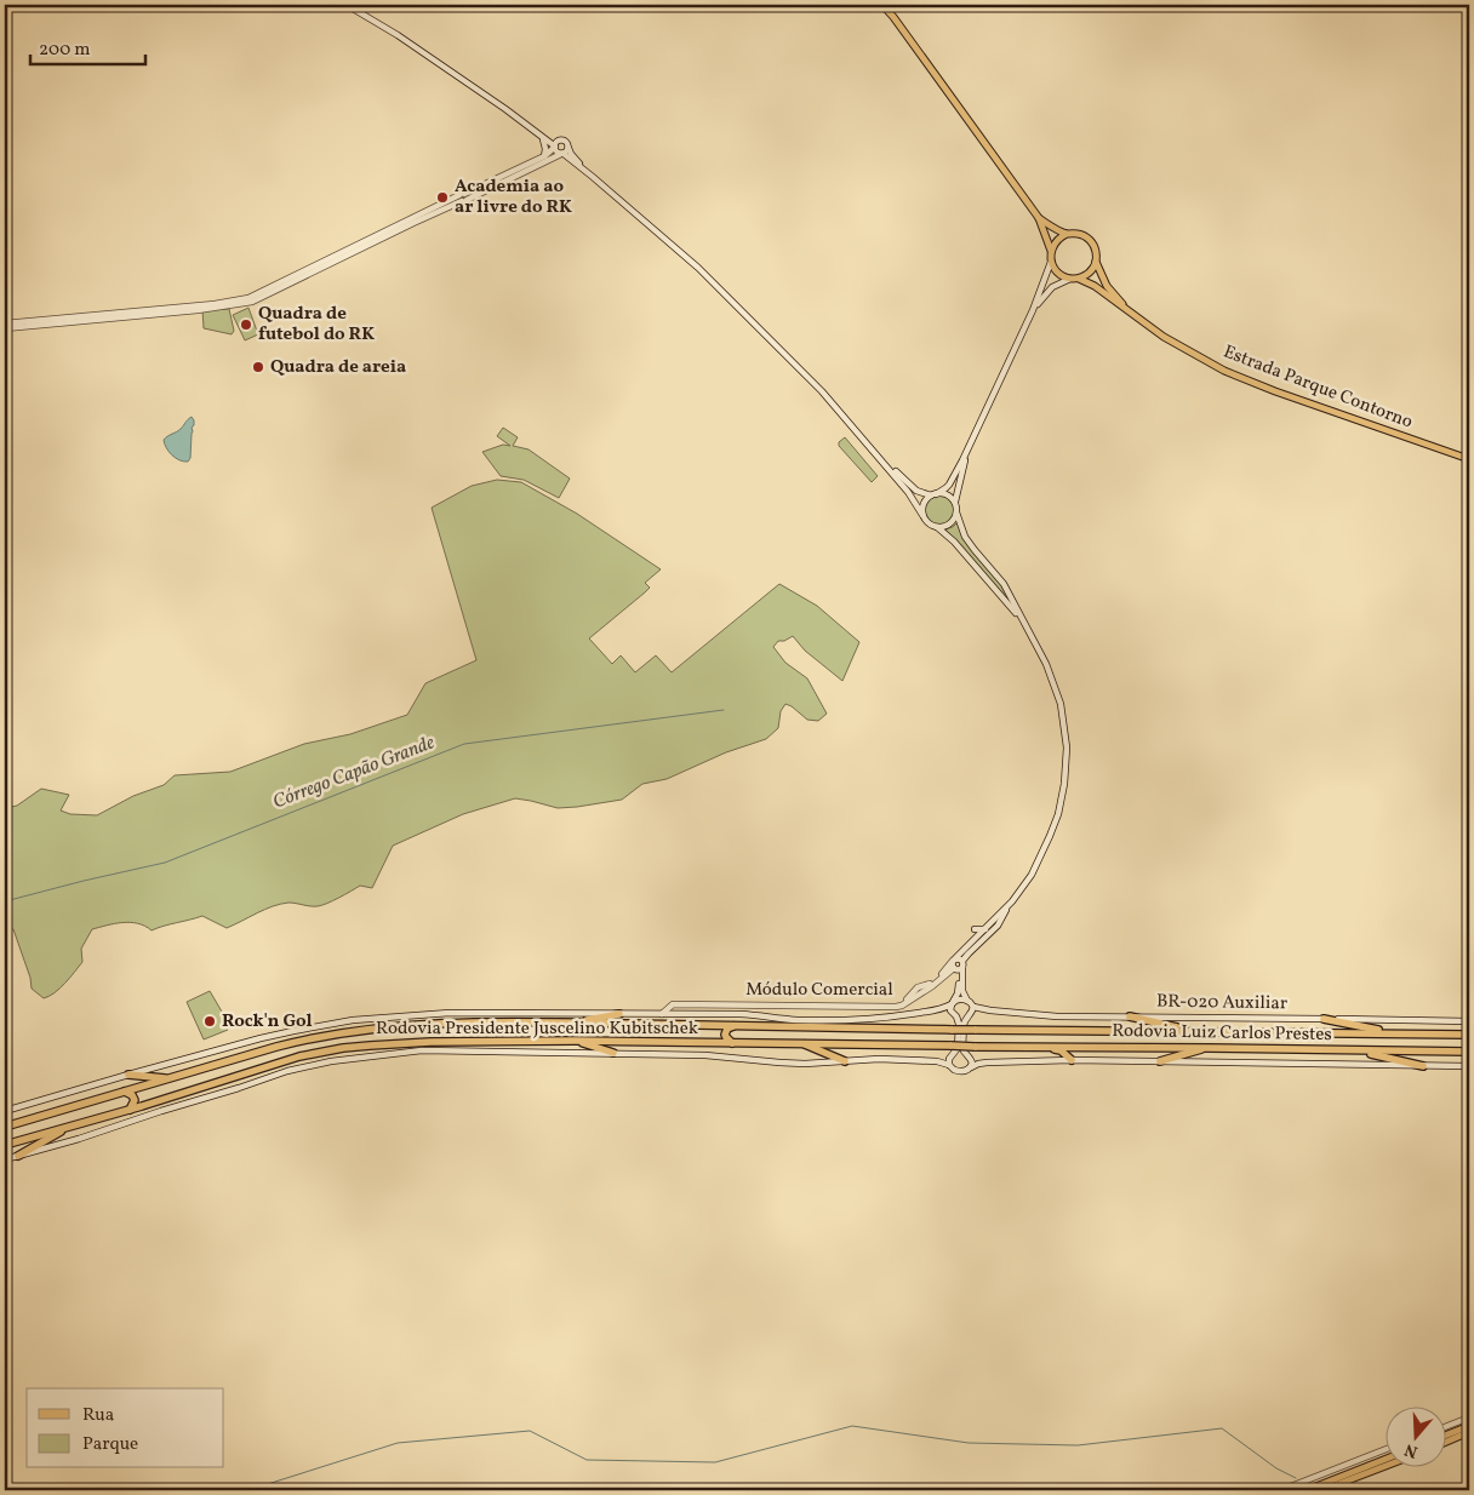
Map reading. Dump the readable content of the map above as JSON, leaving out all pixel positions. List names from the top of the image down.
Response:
{
  "streets": {
    "highway": ["Rodovia Presidente Juscelino Kubitschek", "Rodovia Luiz Carlos Prestes"],
    "main road": ["Estrada Parque Contorno", "Módulo Comercial", "BR-020 Auxiliar"]
  },
  "crossings": [
    ["Rodovia Presidente Juscelino Kubitschek", "Rodovia Luiz Carlos Prestes"]
  ],
  "water": ["Córrego Capão Grande"],
  "places": [
    "Academia ao ar livre do RK",
    "Quadra de futebol do RK",
    "Quadra de areia",
    "Rock'n Gol"
  ],
  "legend": ["Rua", "Parque"],
  "scale_bar": "200 m",
  "north": "bottom"
}
